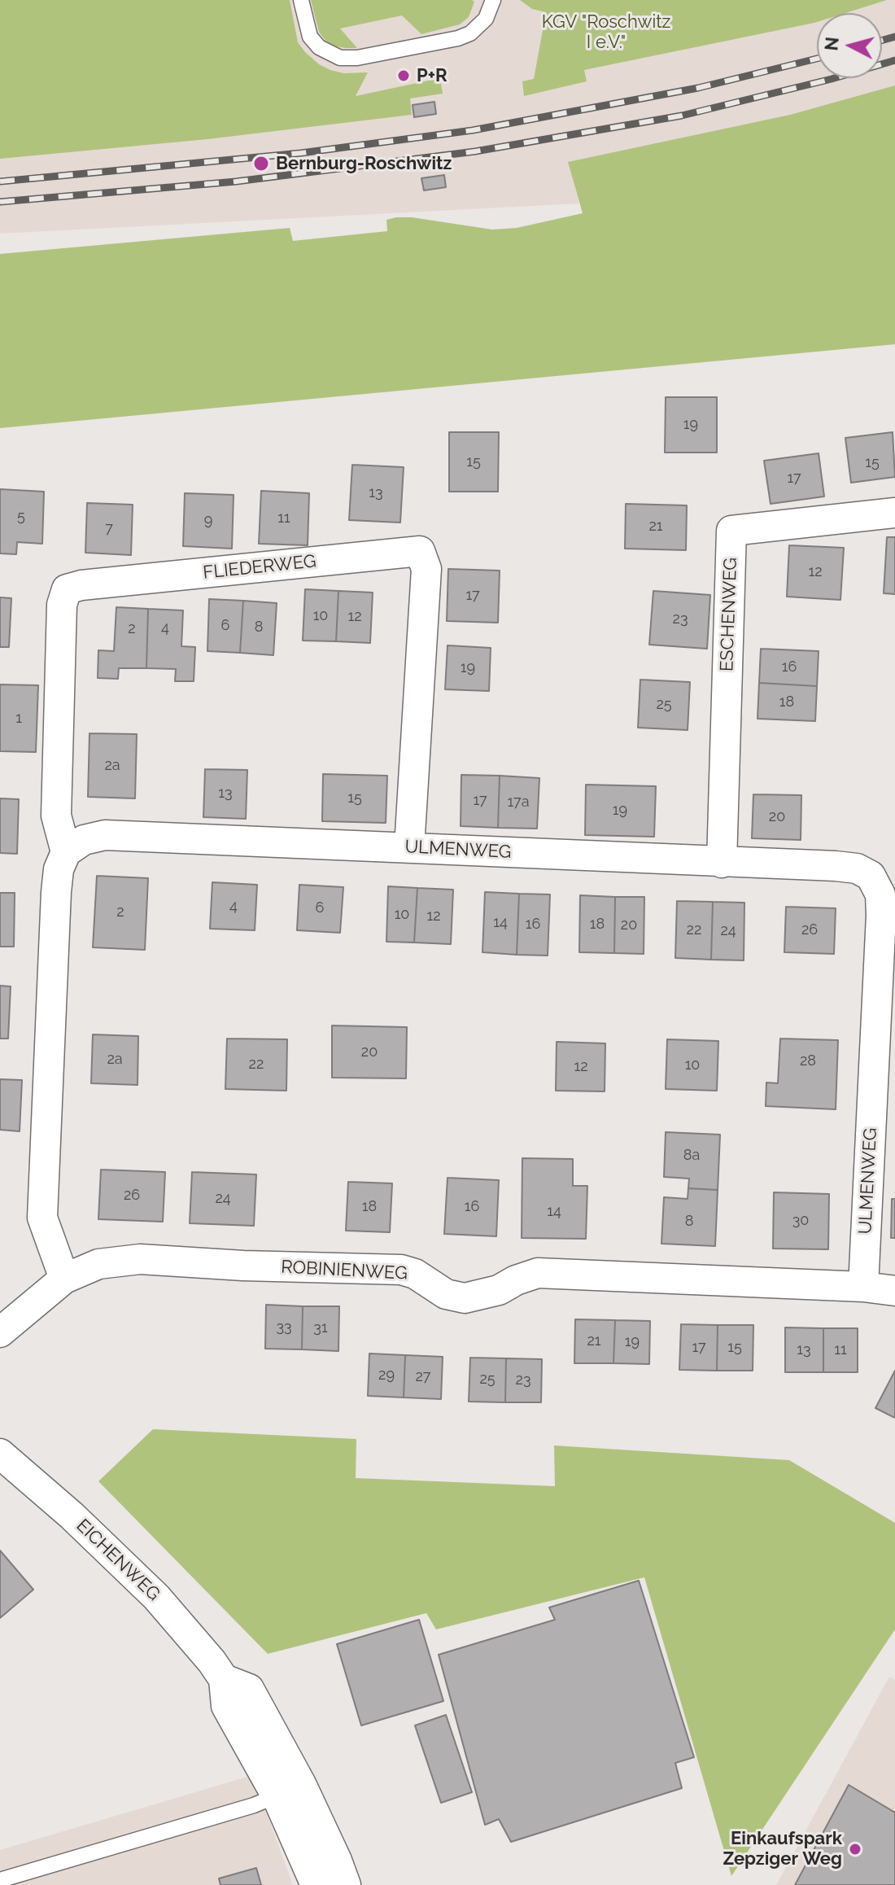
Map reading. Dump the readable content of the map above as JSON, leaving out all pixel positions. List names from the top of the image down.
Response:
{
  "streets": {
    "street": [
      "FLIEDERWEG",
      "ESCHENWEG",
      "ULMENWEG",
      "ROBINIENWEG",
      "EICHENWEG"
    ]
  },
  "crossings": [
    ["FLIEDERWEG", "ULMENWEG"],
    ["ESCHENWEG", "ULMENWEG"],
    ["ULMENWEG", "ROBINIENWEG"]
  ],
  "parks": ["KGV \"Roschwitz I e.V.\""],
  "places": ["P+R", "Bernburg-Roschwitz", "Einkaufspark Zepziger Weg"],
  "house_numbers": [
    "19",
    "15",
    "15",
    "17",
    "13",
    "5",
    "11",
    "9",
    "21",
    "7",
    "12",
    "17",
    "10",
    "12",
    "23",
    "6",
    "8",
    "4",
    "2",
    "16",
    "19",
    "18",
    "25",
    "1",
    "2a",
    "13",
    "15",
    "17",
    "17a",
    "19",
    "20",
    "4",
    "6",
    "2",
    "10",
    "12",
    "14",
    "16",
    "18",
    "20",
    "22",
    "26",
    "24",
    "20",
    "2a",
    "28",
    "22",
    "10",
    "12",
    "8a",
    "26",
    "24",
    "18",
    "16",
    "14",
    "30",
    "8",
    "33",
    "31",
    "21",
    "19",
    "17",
    "15",
    "13",
    "11",
    "29",
    "27",
    "25",
    "23"
  ],
  "north": "left"
}
